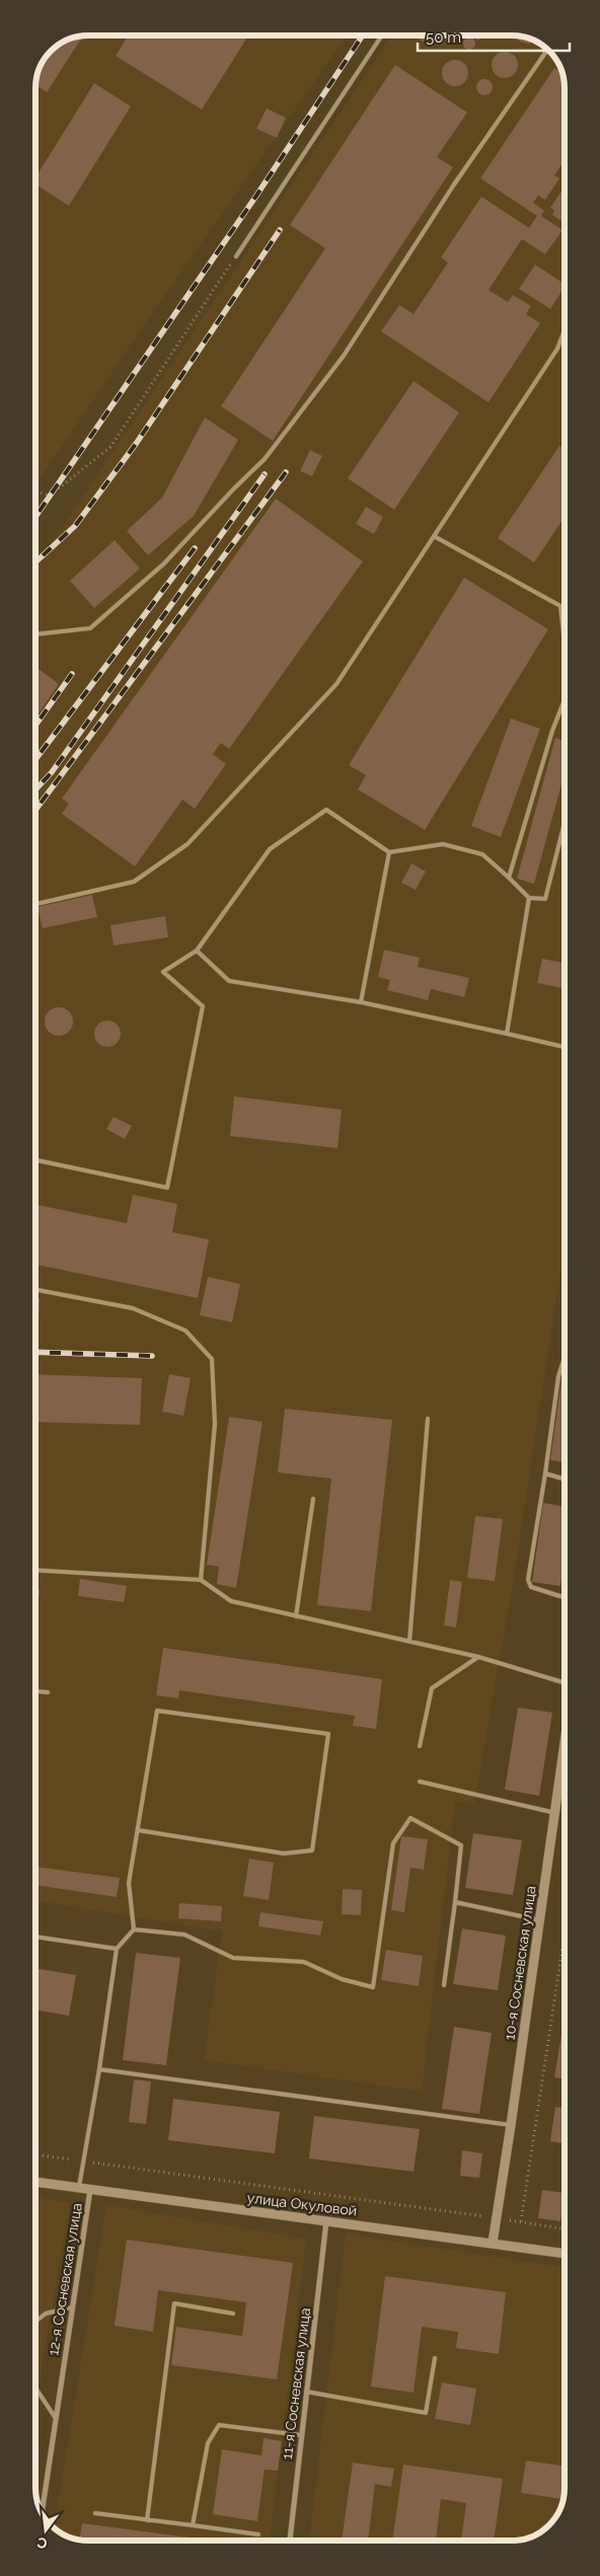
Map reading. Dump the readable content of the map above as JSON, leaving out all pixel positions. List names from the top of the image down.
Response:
{
  "streets": {
    "street": [
      "10-я Сосневская улица",
      "улица Окуловой",
      "12-я Сосневская улица",
      "11-я Сосневская улица"
    ]
  },
  "crossings": [
    ["10-я Сосневская улица", "улица Окуловой"],
    ["улица Окуловой", "12-я Сосневская улица"],
    ["улица Окуловой", "11-я Сосневская улица"]
  ],
  "scale_bar": "50 m",
  "north": "bottom"
}
